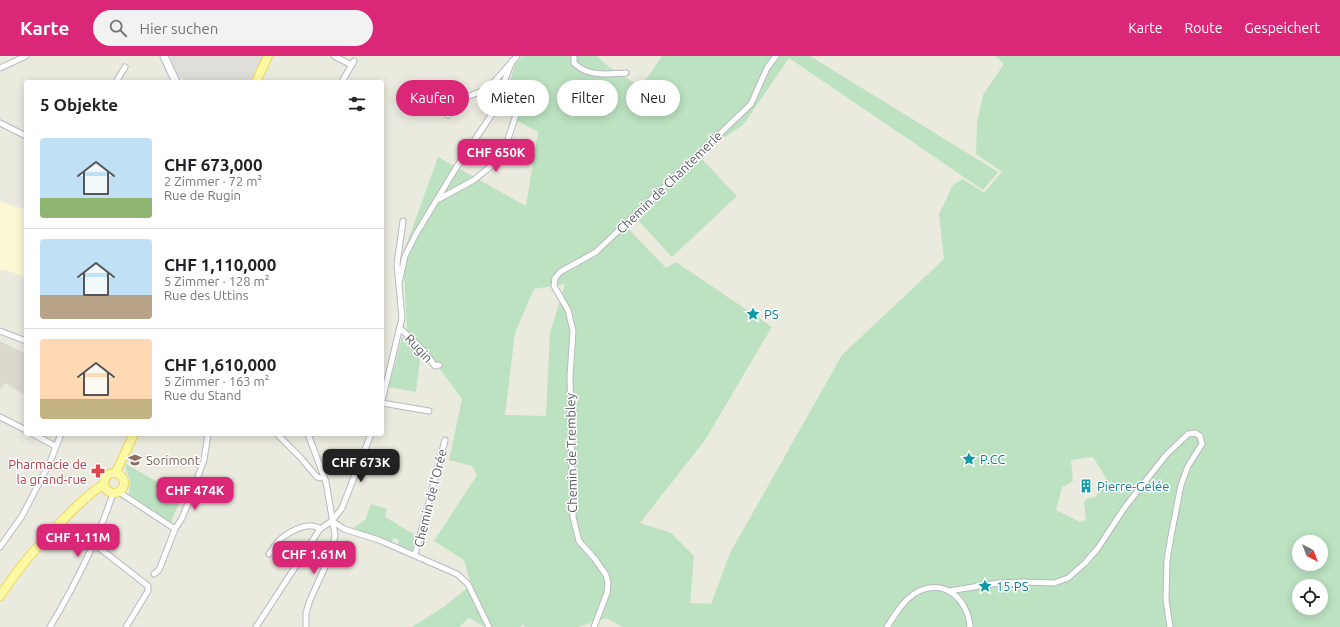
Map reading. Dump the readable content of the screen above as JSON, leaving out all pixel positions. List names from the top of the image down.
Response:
{
  "streets": {
    "street": [
      "Chemin de Chantemerle",
      "Rugin",
      "Chemin de Trembley",
      "Chemin de l'Orée"
    ]
  },
  "crossings": [
    ["Chemin de Chantemerle", "Chemin de Trembley"]
  ],
  "places": {
    "place": ["PS", "P.CC", "15·PS"],
    "school or university": ["Sorimont"],
    "pharmacy": ["Pharmacie de la grand-rue"],
    "building": ["Pierre-Gelée"]
  },
  "north": "bottom right",
  "page": {
    "header": "Karte",
    "search": "Hier suchen",
    "nav": ["Karte", "Route", "Gespeichert"],
    "chip": [
      "Kaufen",
      "Mieten",
      "Filter",
      "Neu"
    ],
    "heading": "5 Objekte",
    "list": [
      {
        "name": "CHF 673,000",
        "note": "2 Zimmer · 72 m² · Rue de Rugin"
      },
      {
        "name": "CHF 1,110,000",
        "note": "5 Zimmer · 128 m² · Rue des Uttins"
      },
      {
        "name": "CHF 1,610,000",
        "note": "5 Zimmer · 163 m² · Rue du Stand"
      }
    ],
    "price": [
      "CHF 650K",
      "CHF 673K",
      "CHF 474K",
      "CHF 1.11M",
      "CHF 1.61M"
    ]
  }
}
